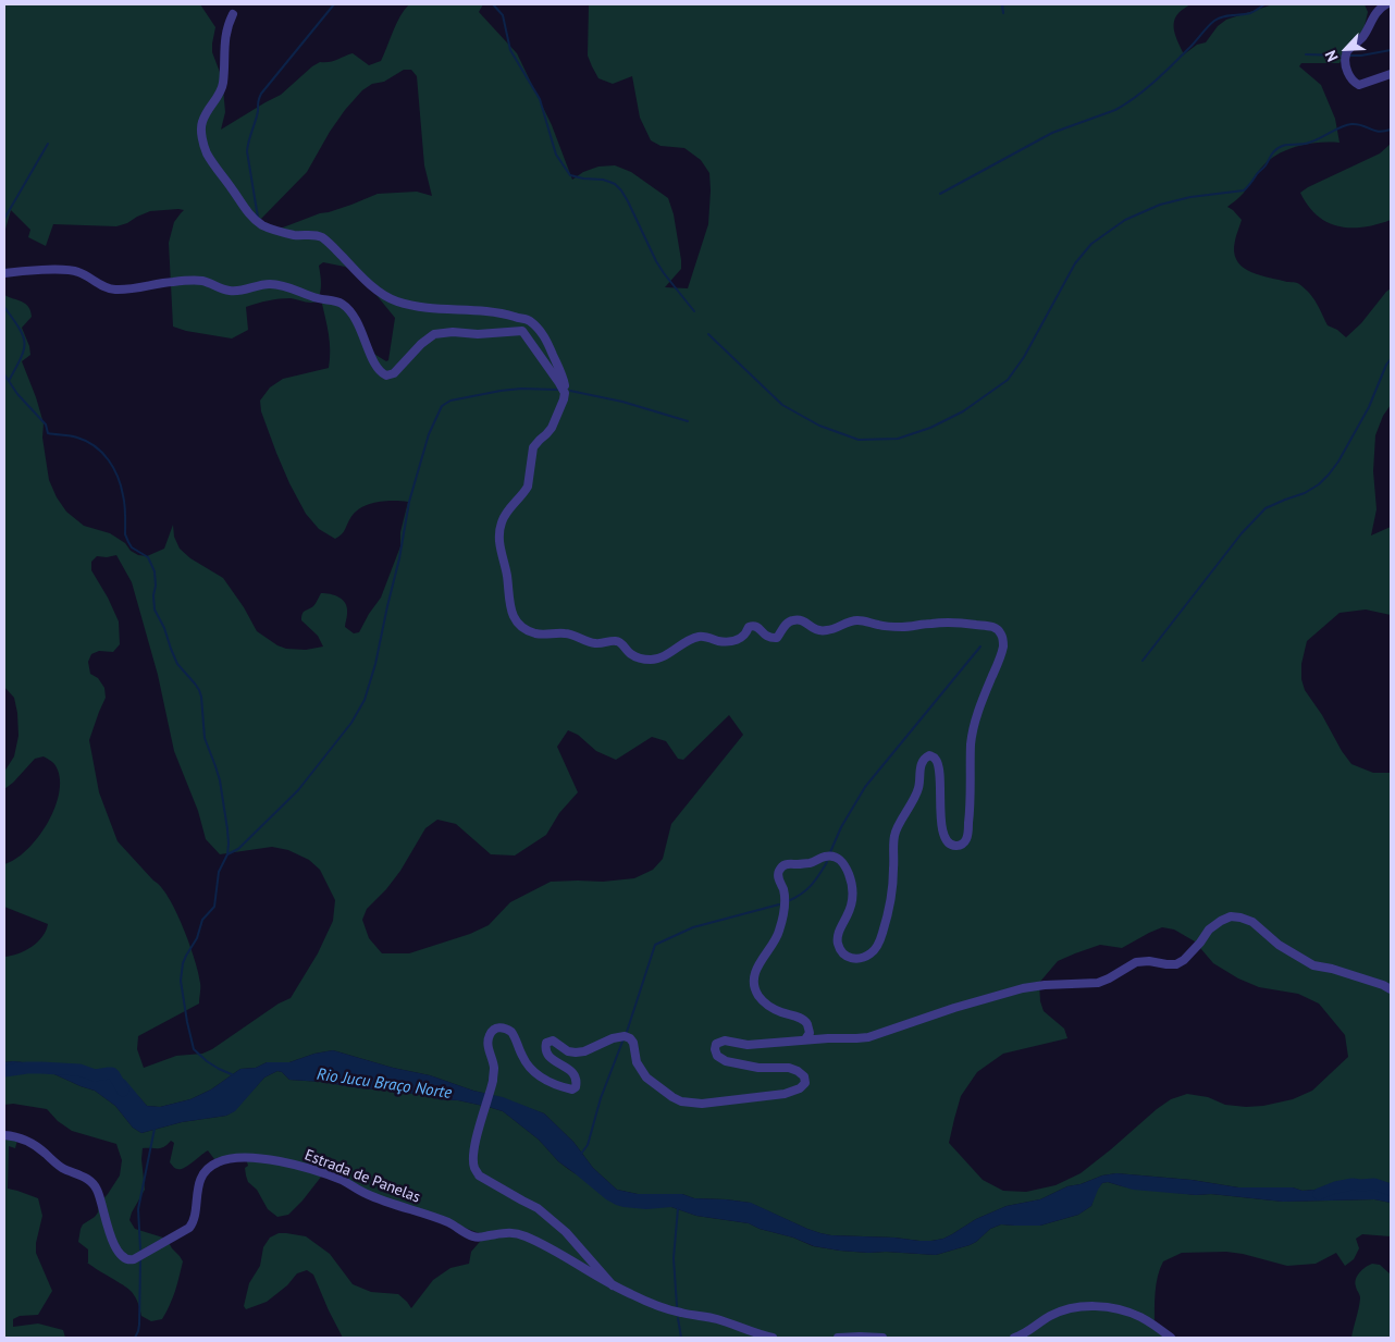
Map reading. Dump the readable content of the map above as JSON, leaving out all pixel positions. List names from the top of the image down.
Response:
{
  "streets": {
    "street": ["Estrada de Panelas"]
  },
  "water": ["Rio Jucu Braço Norte"],
  "north": "bottom left"
}
